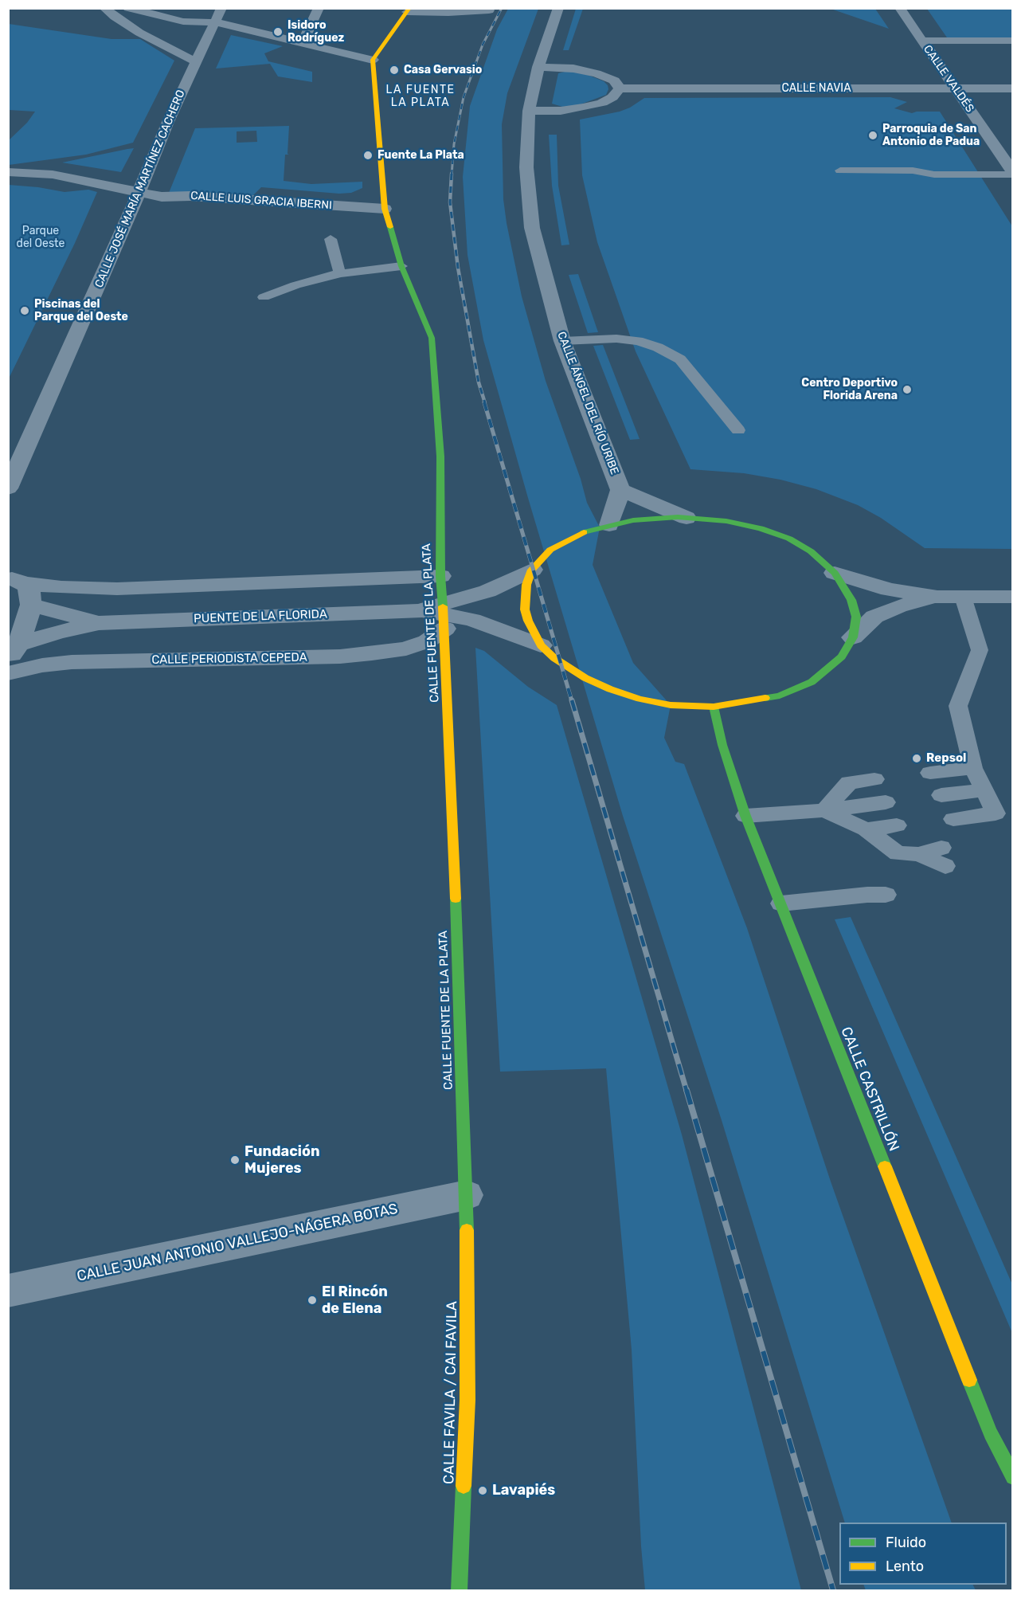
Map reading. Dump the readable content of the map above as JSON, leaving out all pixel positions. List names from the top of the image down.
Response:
{
  "streets": {
    "main road": ["CALLE FUENTE DE LA PLATA", "CALLE CASTRILLÓN", "CALLE FAVILA / CAI FAVILA"],
    "street": [
      "CALLE VALDÉS",
      "CALLE NAVIA",
      "CALLE JOSÉ MARÍA MARTÍNEZ CACHERO",
      "CALLE LUIS GRACIA IBERNI",
      "CALLE ÁNGEL DEL RÍO URIBE",
      "PUENTE DE LA FLORIDA",
      "CALLE PERIODISTA CEPEDA",
      "CALLE JUAN ANTONIO VALLEJO-NÁGERA BOTAS"
    ]
  },
  "crossings": [
    ["CALLE VALDÉS", "CALLE NAVIA"],
    ["CALLE JOSÉ MARÍA MARTÍNEZ CACHERO", "CALLE LUIS GRACIA IBERNI"],
    ["CALLE LUIS GRACIA IBERNI", "CALLE FUENTE DE LA PLATA"],
    ["CALLE FUENTE DE LA PLATA", "CALLE PERIODISTA CEPEDA"],
    ["CALLE FUENTE DE LA PLATA", "CALLE JUAN ANTONIO VALLEJO-NÁGERA BOTAS"],
    ["CALLE FUENTE DE LA PLATA", "CALLE FAVILA / CAI FAVILA"],
    ["CALLE JUAN ANTONIO VALLEJO-NÁGERA BOTAS", "CALLE FAVILA / CAI FAVILA"]
  ],
  "districts": ["LA FUENTE LA PLATA"],
  "parks": ["Parque del Oeste"],
  "places": [
    "Isidoro Rodríguez",
    "Casa Gervasio",
    "Parroquia de San Antonio de Padua",
    "Fuente La Plata",
    "Piscinas del Parque del Oeste",
    "Centro Deportivo Florida Arena",
    "Repsol",
    "Fundación Mujeres",
    "El Rincón de Elena",
    "Lavapiés"
  ],
  "legend": ["Fluido", "Lento"]
}
